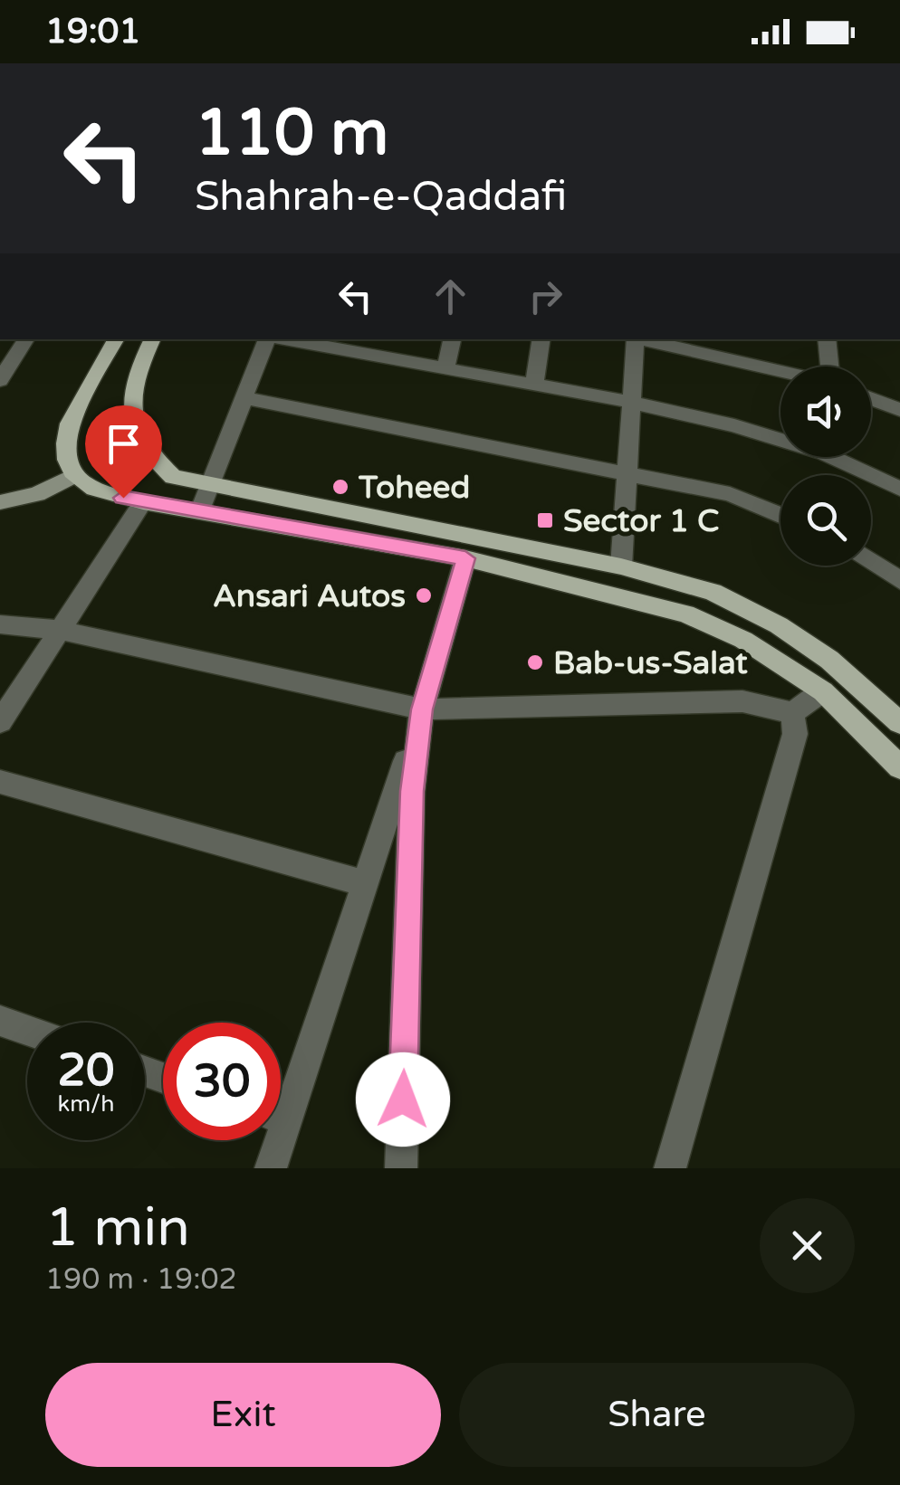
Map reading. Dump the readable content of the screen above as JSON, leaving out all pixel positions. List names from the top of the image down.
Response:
{
  "places": {
    "other": ["Toheed", "Ansari Autos", "Bab-us-Salat"],
    "transit": ["Sector 1 C"]
  },
  "page": {
    "status": "19:01",
    "turn": ["110 m", "Shahrah-e-Qaddafi"],
    "speed": "20 km/h",
    "limit": "30",
    "heading": ["1 min", "190 m · 19:02"],
    "buttons": ["Exit", "Share"]
  }
}
